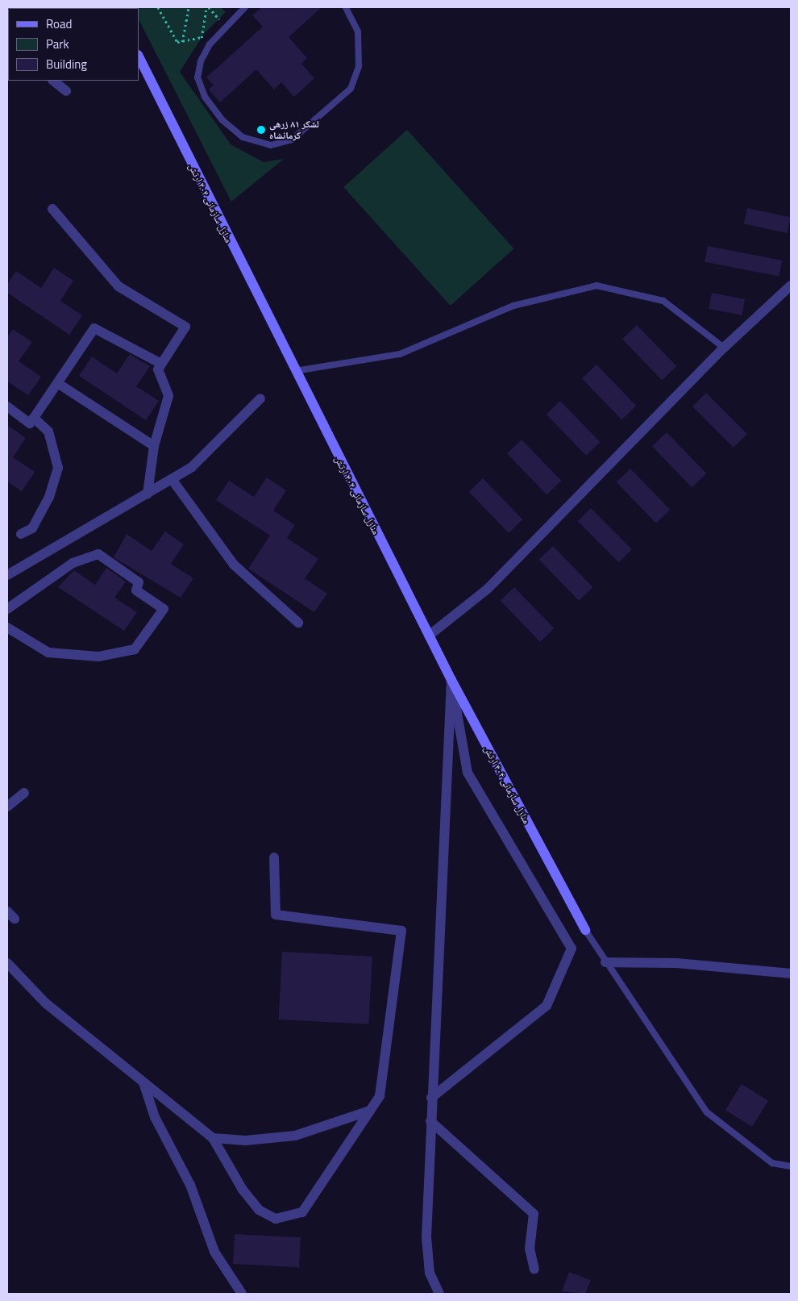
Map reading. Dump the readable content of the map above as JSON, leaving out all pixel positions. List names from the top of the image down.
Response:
{
  "streets": {
    "street": ["منازل سازمانی ۴۰۴ ارتش"]
  },
  "places": ["لشکر ۸۱ زرهی کرمانشاه"],
  "legend": ["Road", "Park", "Building"]
}
